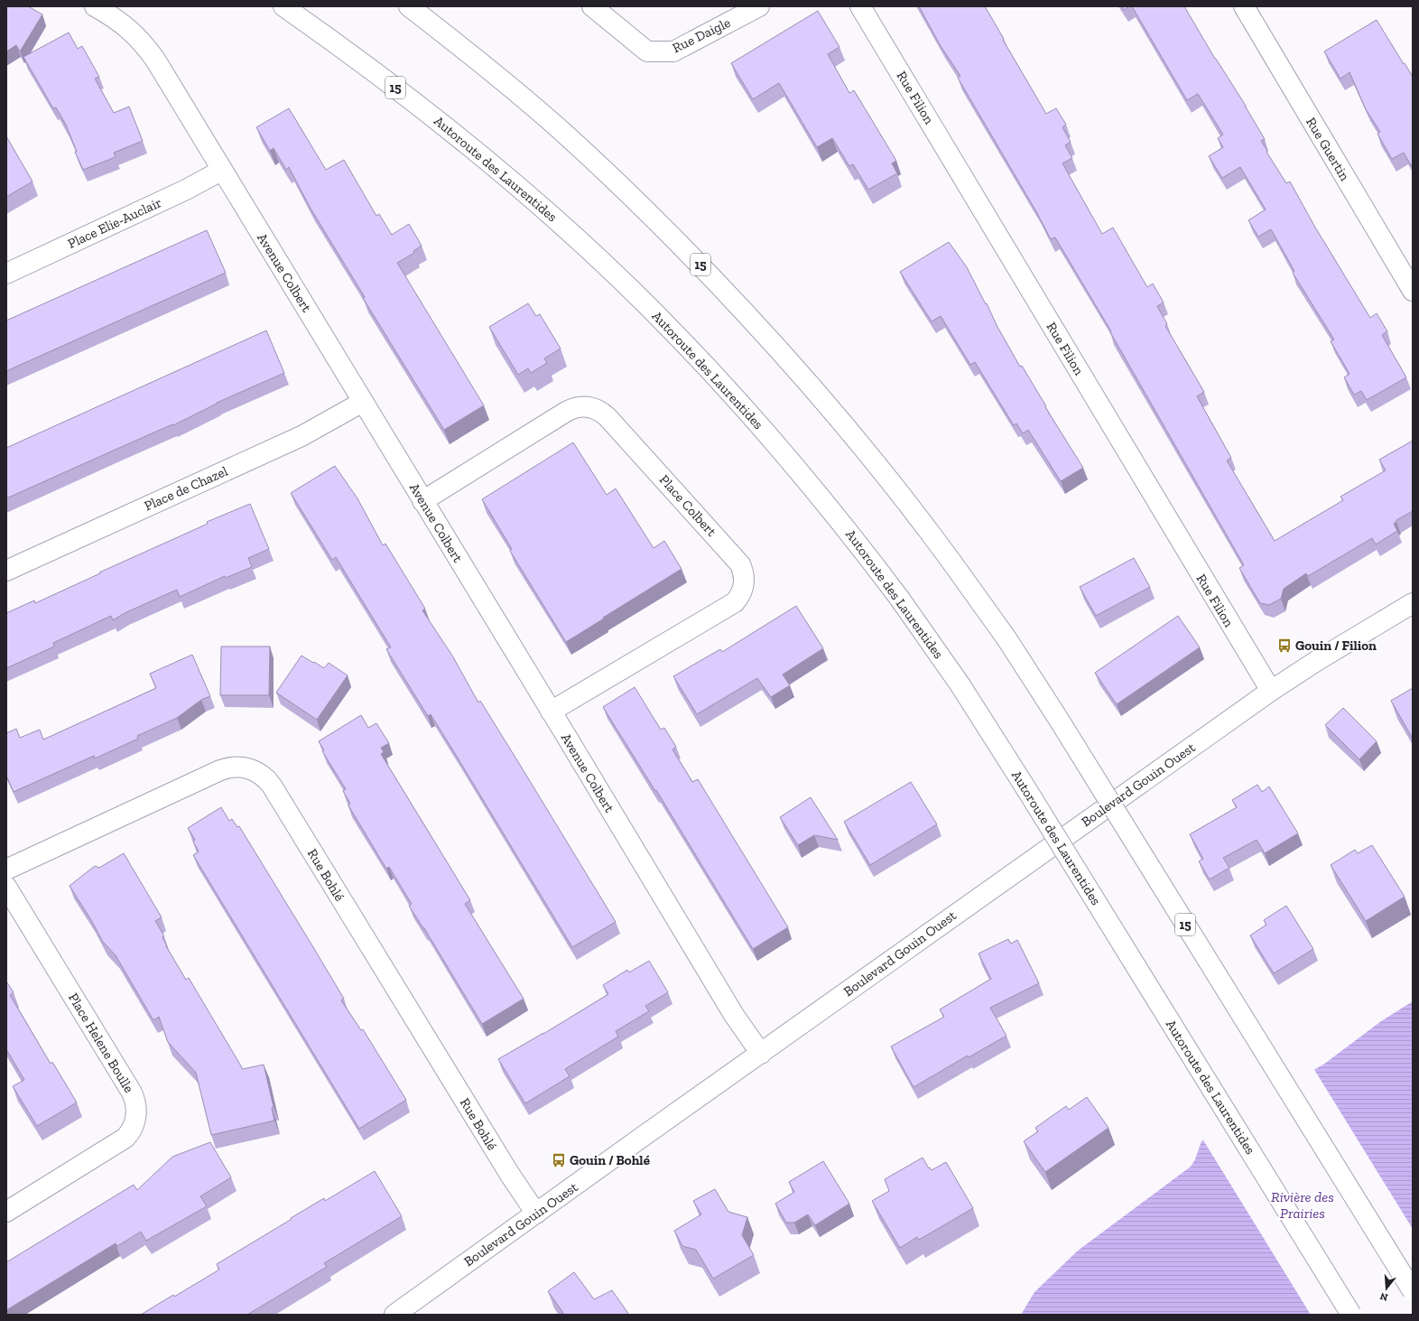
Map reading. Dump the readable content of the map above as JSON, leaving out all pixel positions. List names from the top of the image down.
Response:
{
  "streets": {
    "main road": [
      "Rue Daigle",
      "15",
      "Rue Filion",
      "Rue Guertin",
      "Autoroute des Laurentides",
      "Place Elie-Auclair",
      "Avenue Colbert",
      "Place de Chazel",
      "Place Colbert",
      "Boulevard Gouin Ouest",
      "Rue Bohlé",
      "Place Helene Boulle"
    ]
  },
  "crossings": [
    ["Rue Filion", "Boulevard Gouin Ouest"],
    ["Place Elie-Auclair", "Avenue Colbert"],
    ["Avenue Colbert", "Place de Chazel"],
    ["Avenue Colbert", "Place Colbert"],
    ["Avenue Colbert", "Boulevard Gouin Ouest"],
    ["Boulevard Gouin Ouest", "Rue Bohlé"]
  ],
  "water": ["Rivière des Prairies"],
  "places": {
    "bus stop": ["Gouin / Filion", "Gouin / Bohlé"]
  },
  "north": "bottom"
}
